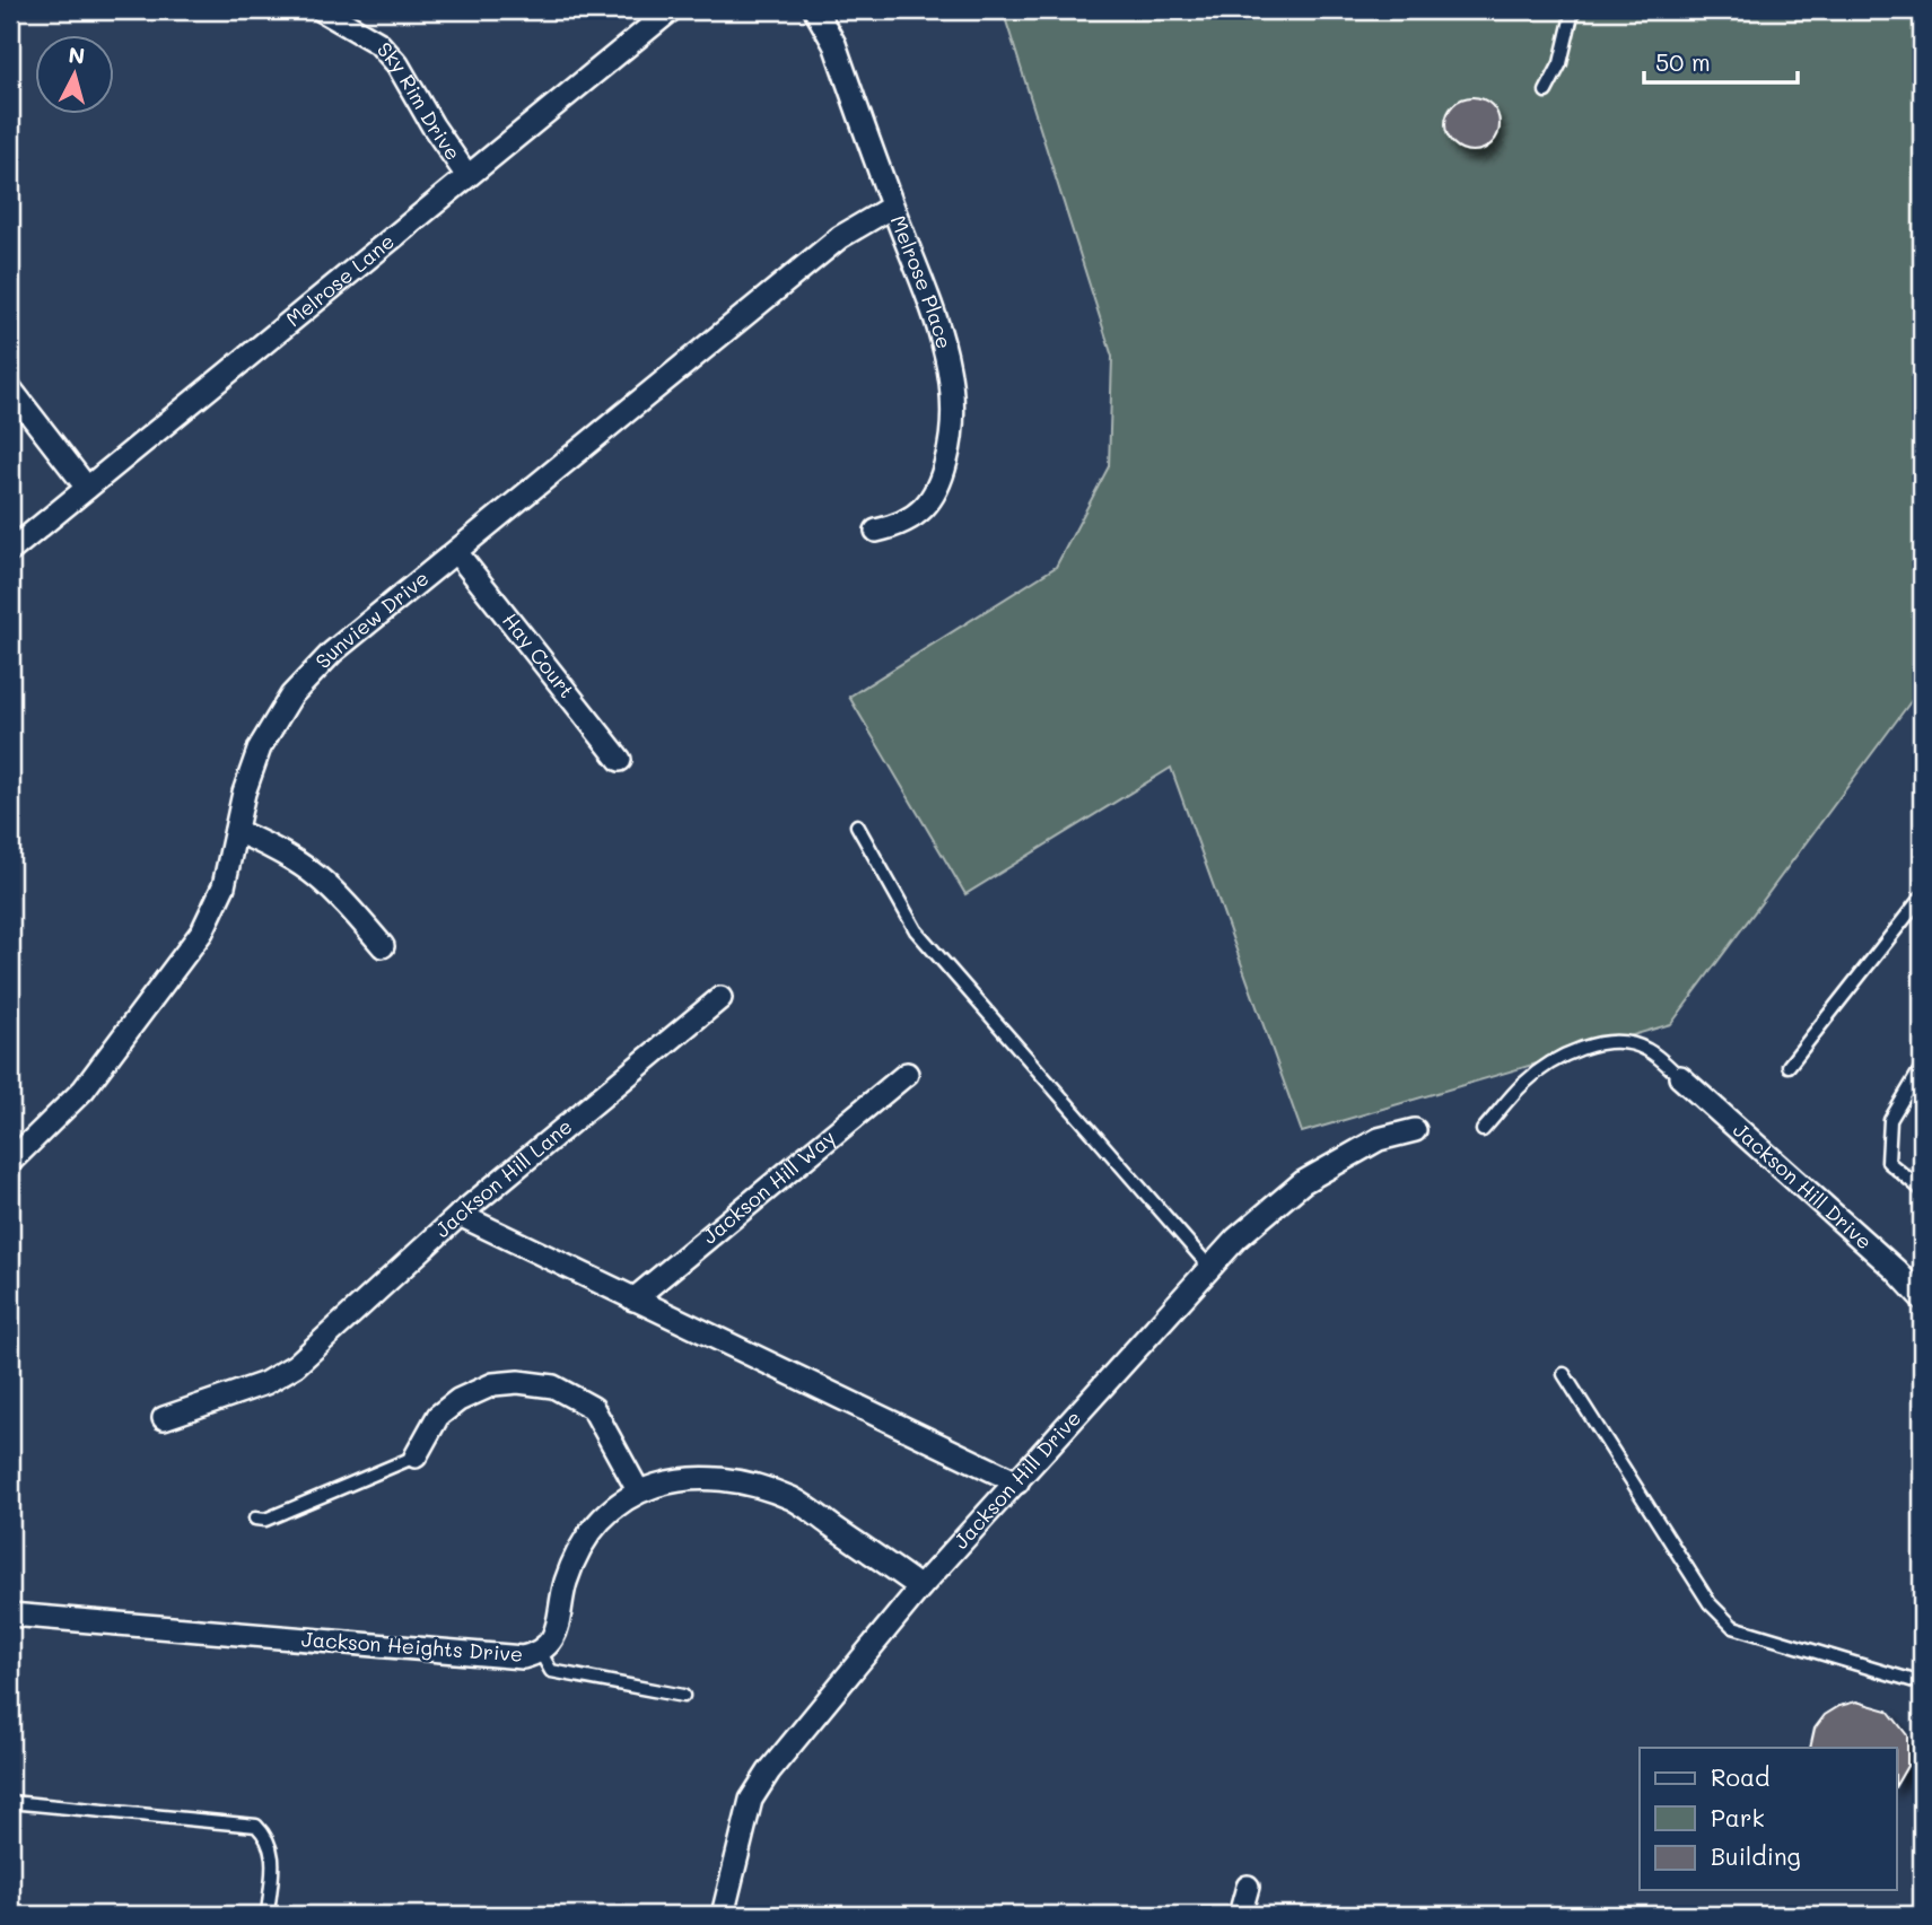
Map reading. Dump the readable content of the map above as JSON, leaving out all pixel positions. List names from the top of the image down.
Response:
{
  "streets": {
    "street": [
      "Sky Rim Drive",
      "Melrose Lane",
      "Melrose Place",
      "Sunview Drive",
      "Hay Court",
      "Jackson Hill Lane",
      "Jackson Hill Way",
      "Jackson Hill Drive",
      "Jackson Heights Drive"
    ]
  },
  "crossings": [
    ["Sky Rim Drive", "Melrose Lane"],
    ["Melrose Place", "Sunview Drive"],
    ["Sunview Drive", "Hay Court"],
    ["Jackson Hill Drive", "Jackson Heights Drive"]
  ],
  "legend": ["Road", "Park", "Building"],
  "scale_bar": "50 m",
  "north": "top"
}
